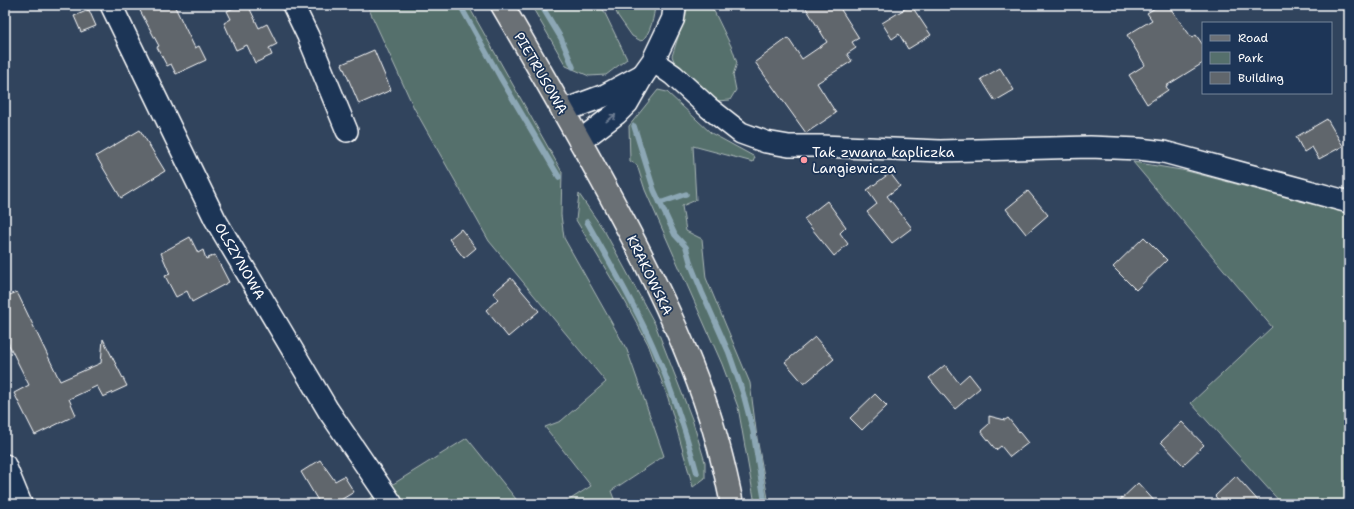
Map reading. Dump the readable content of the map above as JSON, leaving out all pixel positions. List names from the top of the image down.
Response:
{
  "streets": {
    "main road": ["PIETRUSOWA", "KRAKOWSKA"],
    "street": ["OLSZYNOWA"]
  },
  "crossings": [
    ["PIETRUSOWA", "KRAKOWSKA"]
  ],
  "places": ["Tak zwana kapliczka Langiewicza"],
  "legend": ["Road", "Park", "Building"]
}
